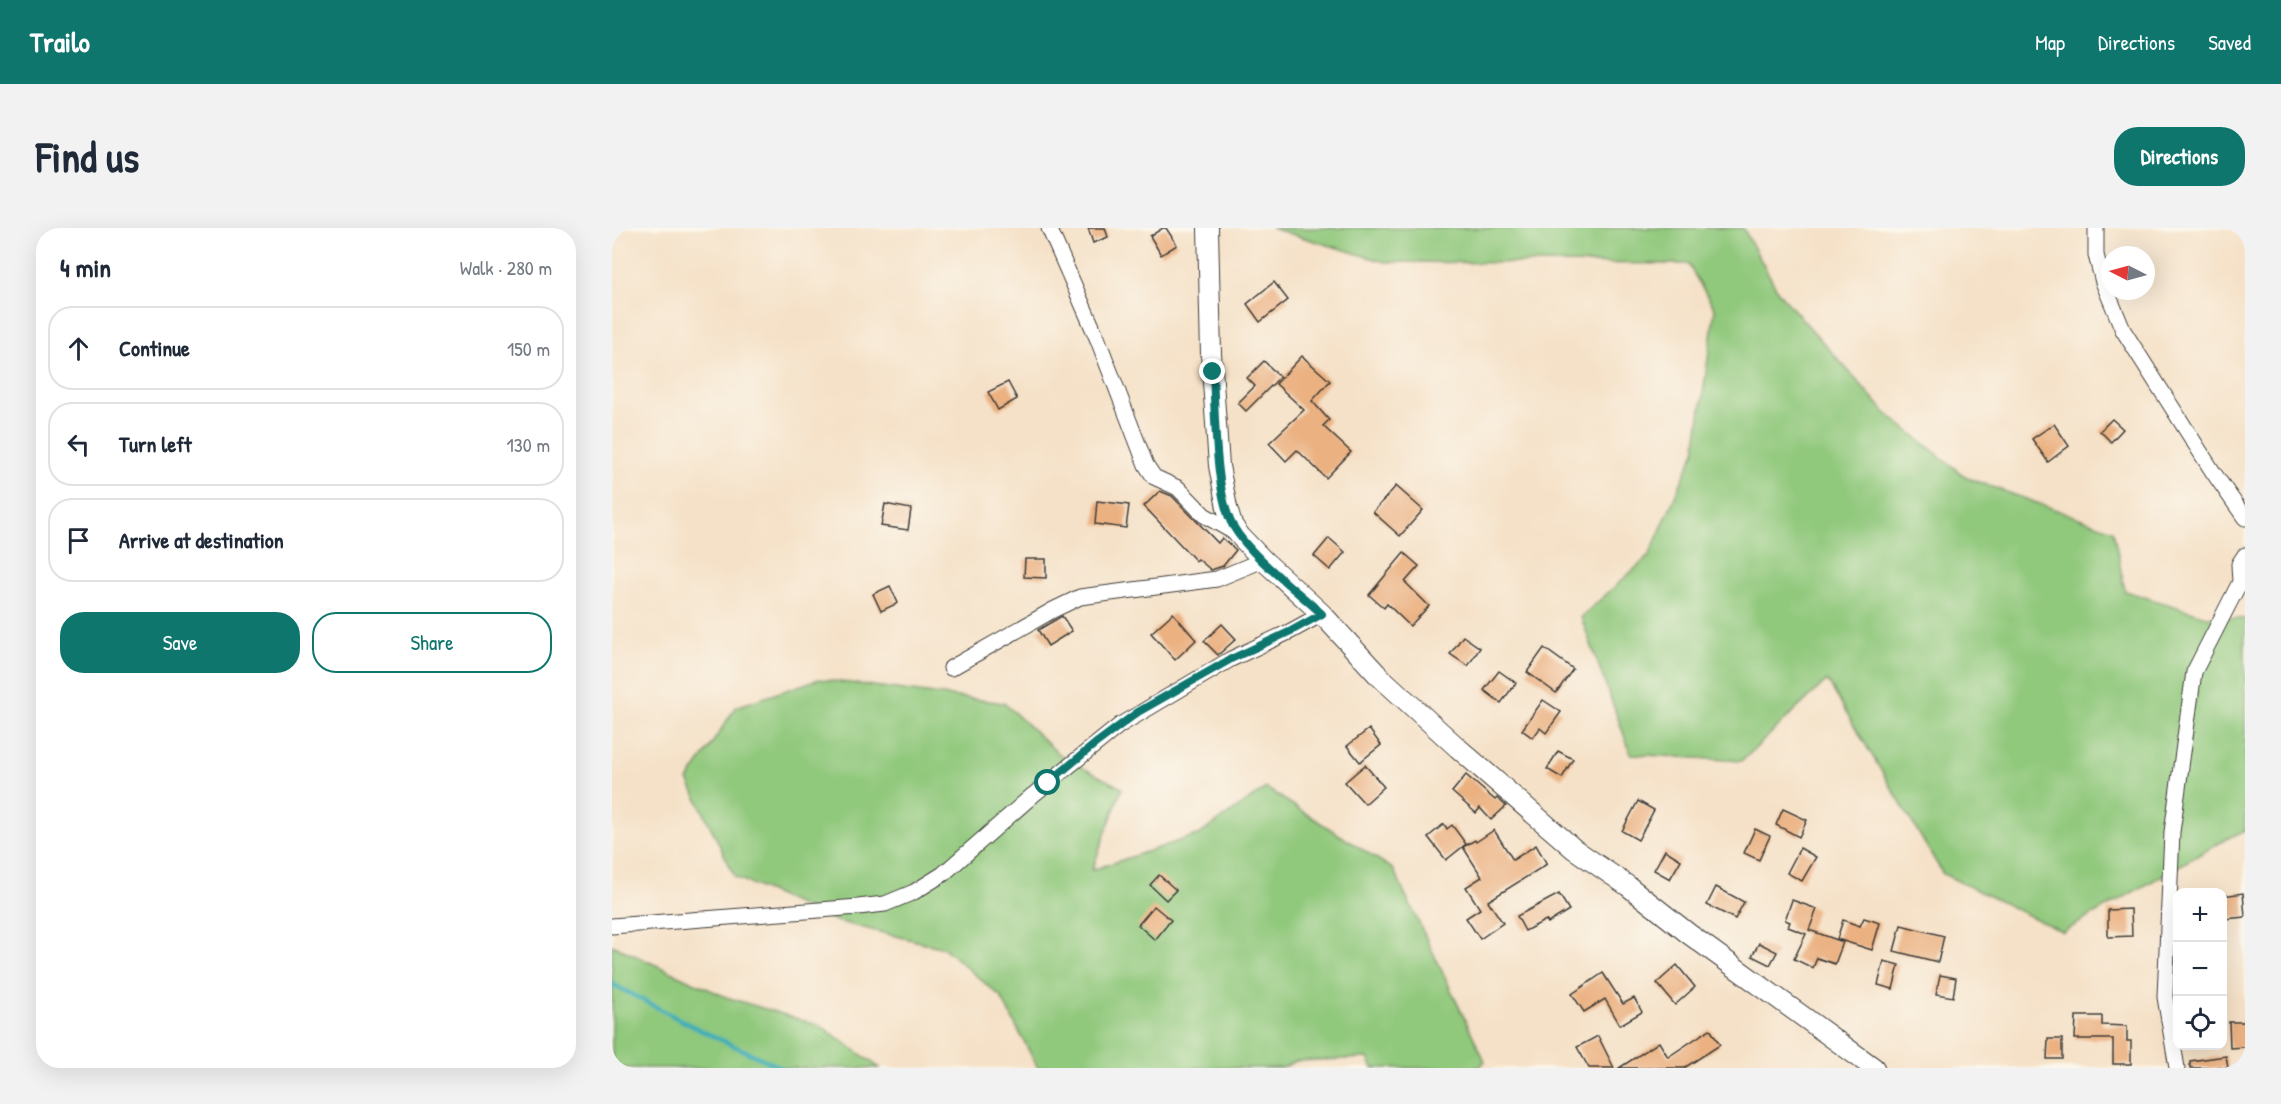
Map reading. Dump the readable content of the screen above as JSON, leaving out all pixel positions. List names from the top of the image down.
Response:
{
  "north": "left",
  "page": {
    "header": "Trailo",
    "nav": ["Map", "Directions", "Saved"],
    "buttons": [
      "Directions",
      ["Save", "Share"]
    ],
    "title": "Find us",
    "heading": ["4 min", "Walk · 280 m"],
    "list": [
      ["Continue", "150 m"],
      ["Turn left", "130 m"],
      "Arrive at destination"
    ],
    "map_buttons": ["+", "−"]
  }
}
